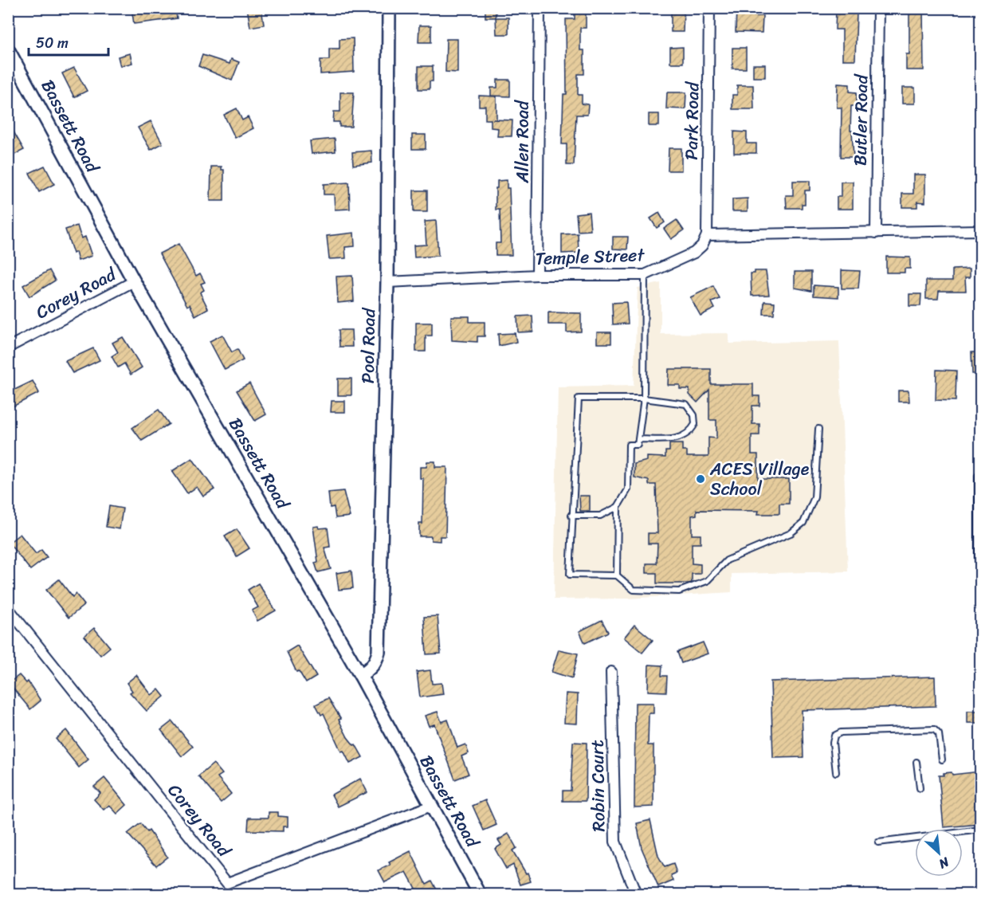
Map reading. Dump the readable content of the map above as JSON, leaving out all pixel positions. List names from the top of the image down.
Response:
{
  "streets": {
    "street": [
      "Butler Road",
      "Park Road",
      "Bassett Road",
      "Allen Road",
      "Temple Street",
      "Corey Road",
      "Pool Road",
      "Robin Court"
    ]
  },
  "crossings": [
    ["Park Road", "Temple Street"],
    ["Bassett Road", "Corey Road"],
    ["Bassett Road", "Pool Road"],
    ["Allen Road", "Temple Street"],
    ["Temple Street", "Pool Road"]
  ],
  "places": ["ACES Village School"],
  "scale_bar": "50 m",
  "north": "bottom right"
}
